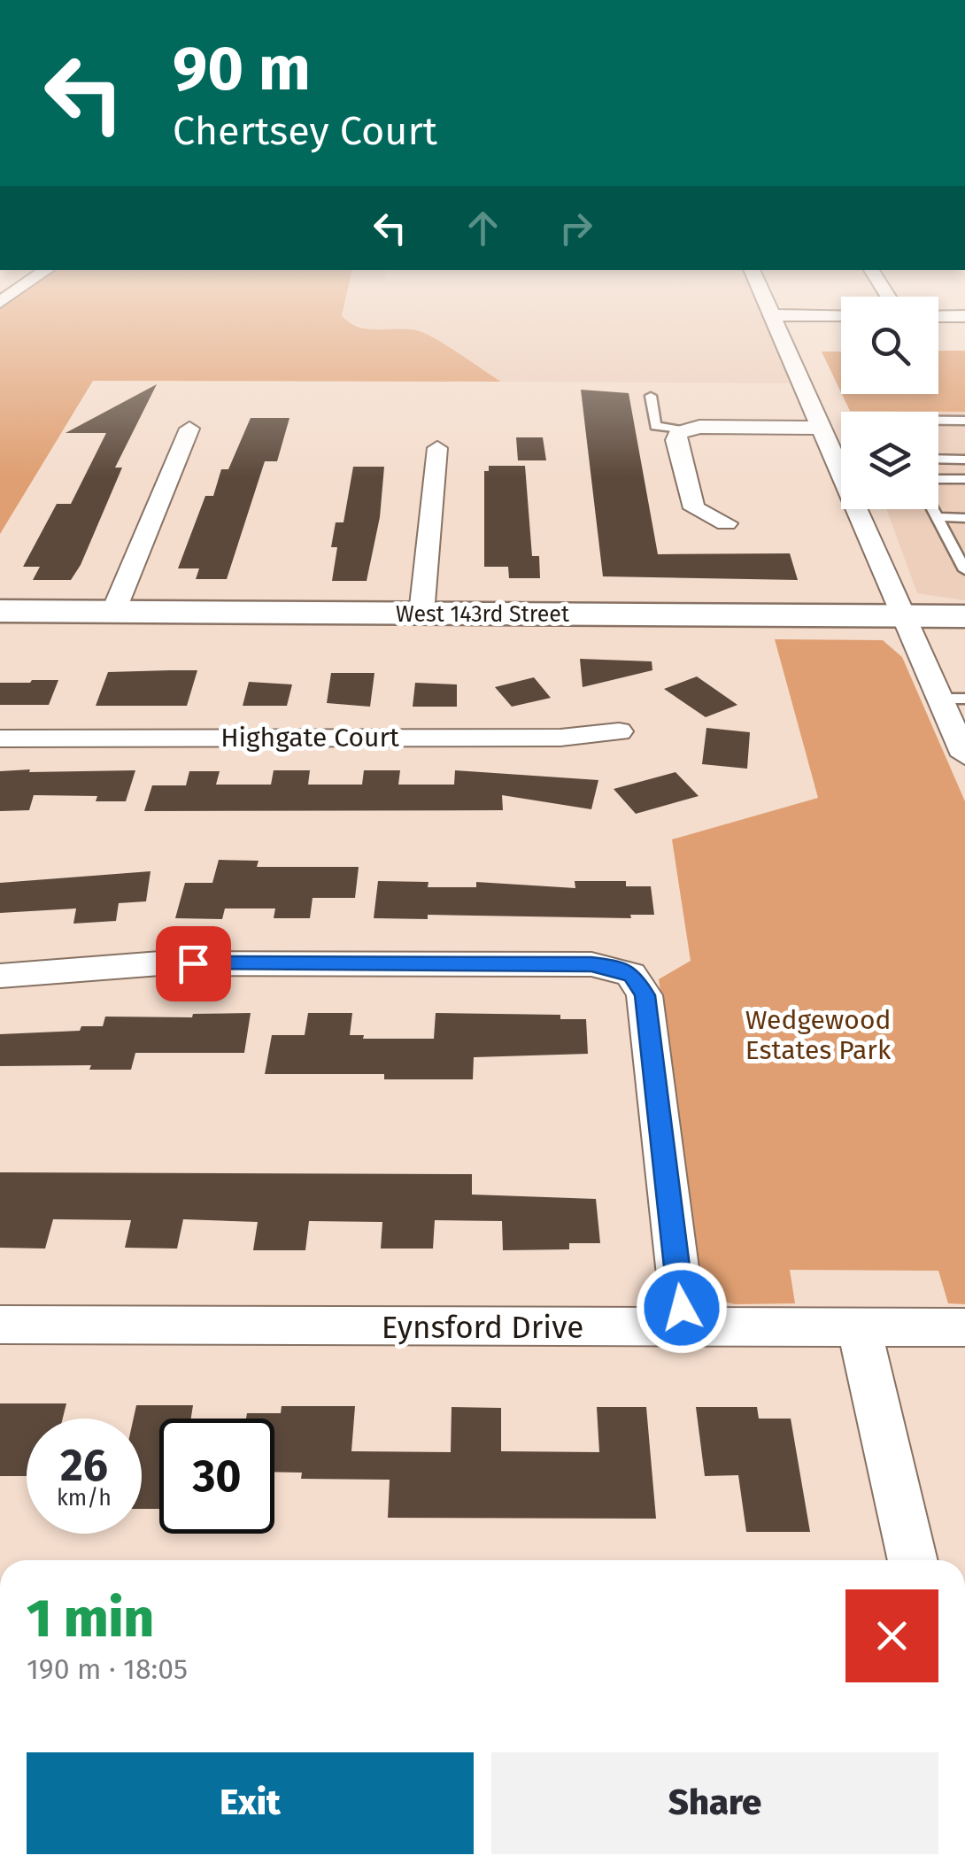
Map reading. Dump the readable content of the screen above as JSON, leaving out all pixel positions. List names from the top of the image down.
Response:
{
  "streets": {
    "main road": ["West 143rd Street"],
    "street": ["Highgate Court", "Eynsford Drive"]
  },
  "parks": ["Wedgewood Estates Park"],
  "page": {
    "turn": ["90 m", "Chertsey Court"],
    "speed": "26 km/h",
    "limit": "30",
    "heading": ["1 min", "190 m · 18:05"],
    "buttons": ["Exit", "Share"]
  }
}
